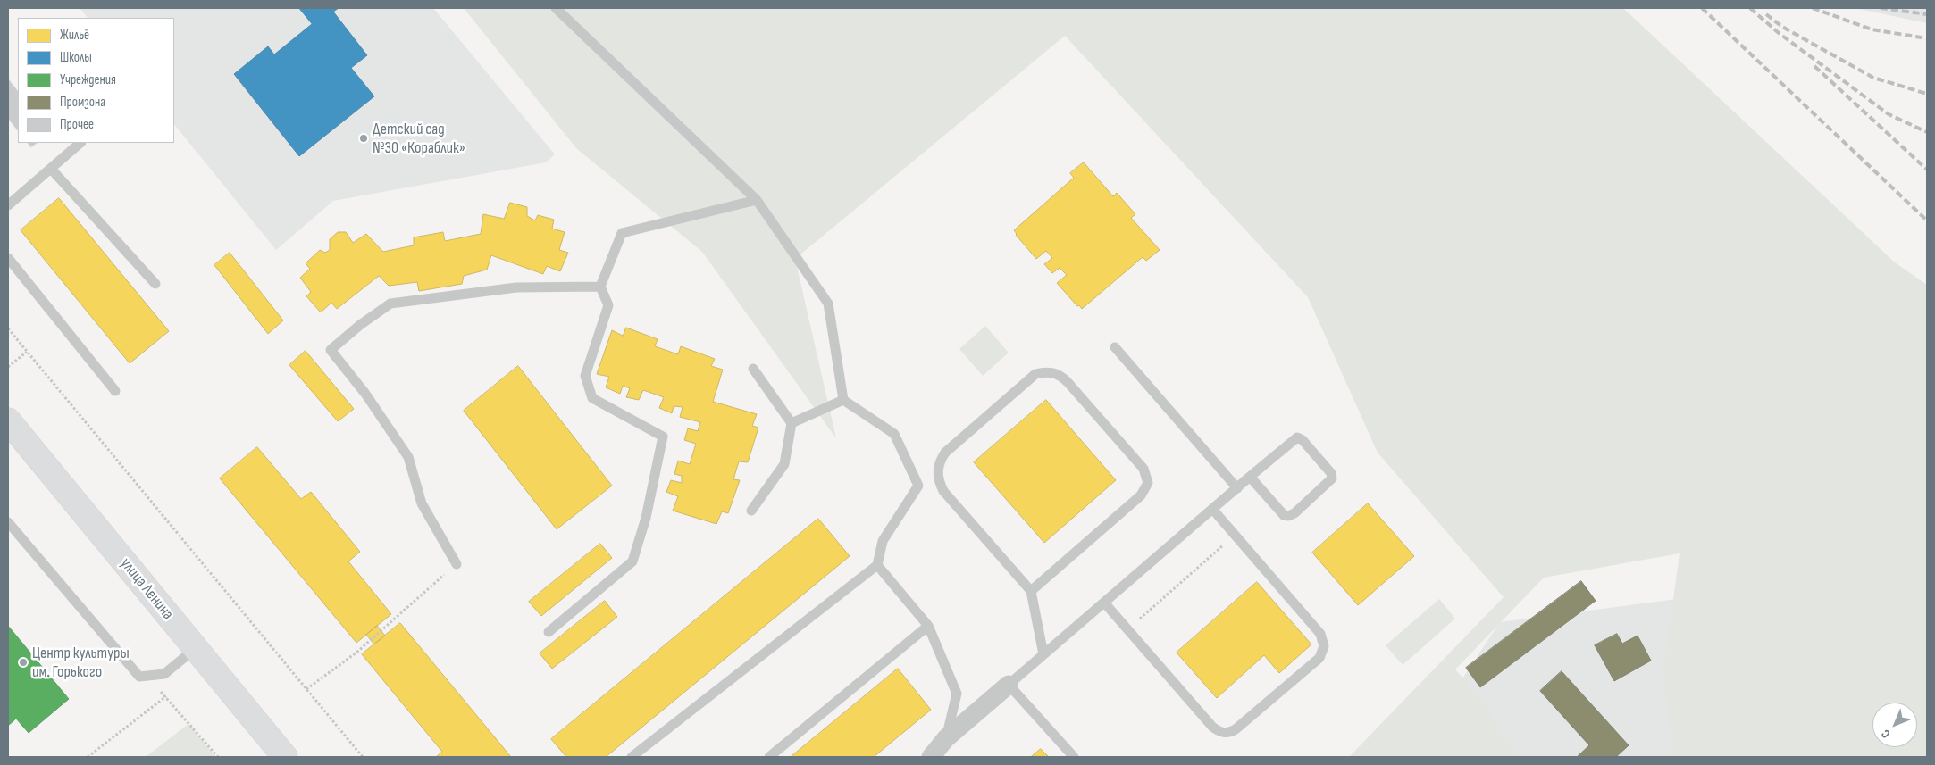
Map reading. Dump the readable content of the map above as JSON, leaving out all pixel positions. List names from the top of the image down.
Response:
{
  "streets": {
    "main road": ["улица Ленина"]
  },
  "places": ["Детский сад №30 «Кораблик»", "Центр культуры им. Горького"],
  "legend": [
    "Жильё",
    "Школы",
    "Учреждения",
    "Промзона",
    "Прочее"
  ],
  "north": "bottom left"
}
